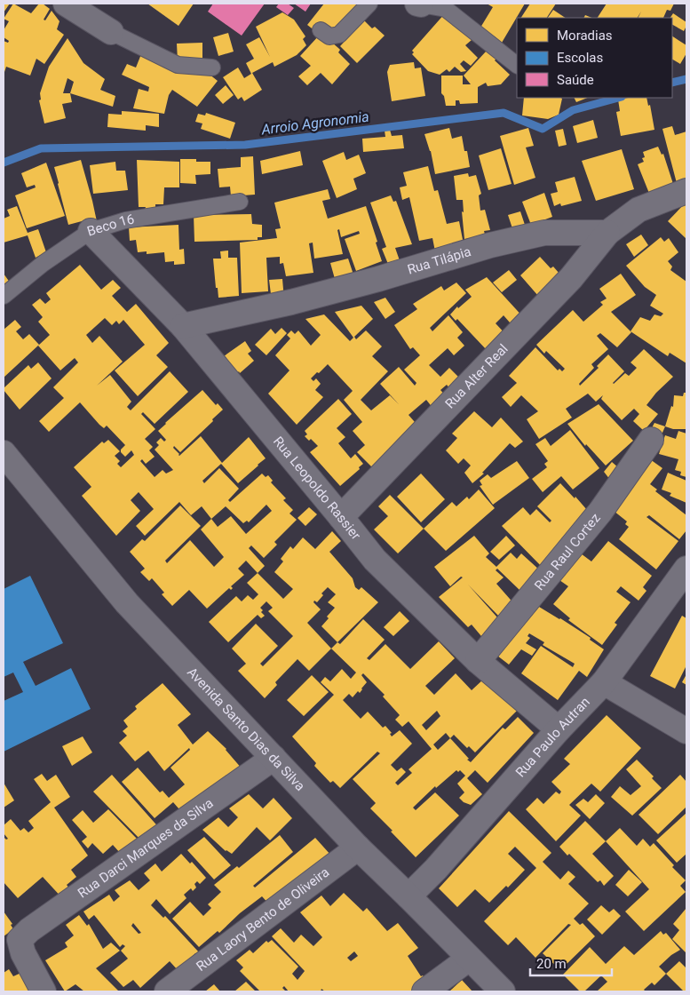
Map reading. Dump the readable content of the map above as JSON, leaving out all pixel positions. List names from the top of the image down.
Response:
{
  "streets": {
    "street": [
      "Rua Tilápia",
      "Rua Alter Real",
      "Rua Leopoldo Rassier",
      "Rua Raul Cortez",
      "Avenida Santo Dias da Silva",
      "Rua Paulo Autran",
      "Rua Darci Marques da Silva",
      "Rua Laory Bento de Oliveira"
    ],
    "lane": ["Beco 16"]
  },
  "crossings": [
    ["Beco 16", "Rua Leopoldo Rassier"],
    ["Rua Tilápia", "Rua Alter Real"],
    ["Rua Tilápia", "Rua Leopoldo Rassier"],
    ["Rua Alter Real", "Rua Leopoldo Rassier"],
    ["Rua Leopoldo Rassier", "Rua Raul Cortez"],
    ["Rua Leopoldo Rassier", "Rua Paulo Autran"],
    ["Avenida Santo Dias da Silva", "Rua Paulo Autran"],
    ["Avenida Santo Dias da Silva", "Rua Darci Marques da Silva"],
    ["Avenida Santo Dias da Silva", "Rua Laory Bento de Oliveira"]
  ],
  "water": ["Arroio Agronomia"],
  "legend": ["Moradias", "Escolas", "Saúde"],
  "scale_bar": "20 m"
}
